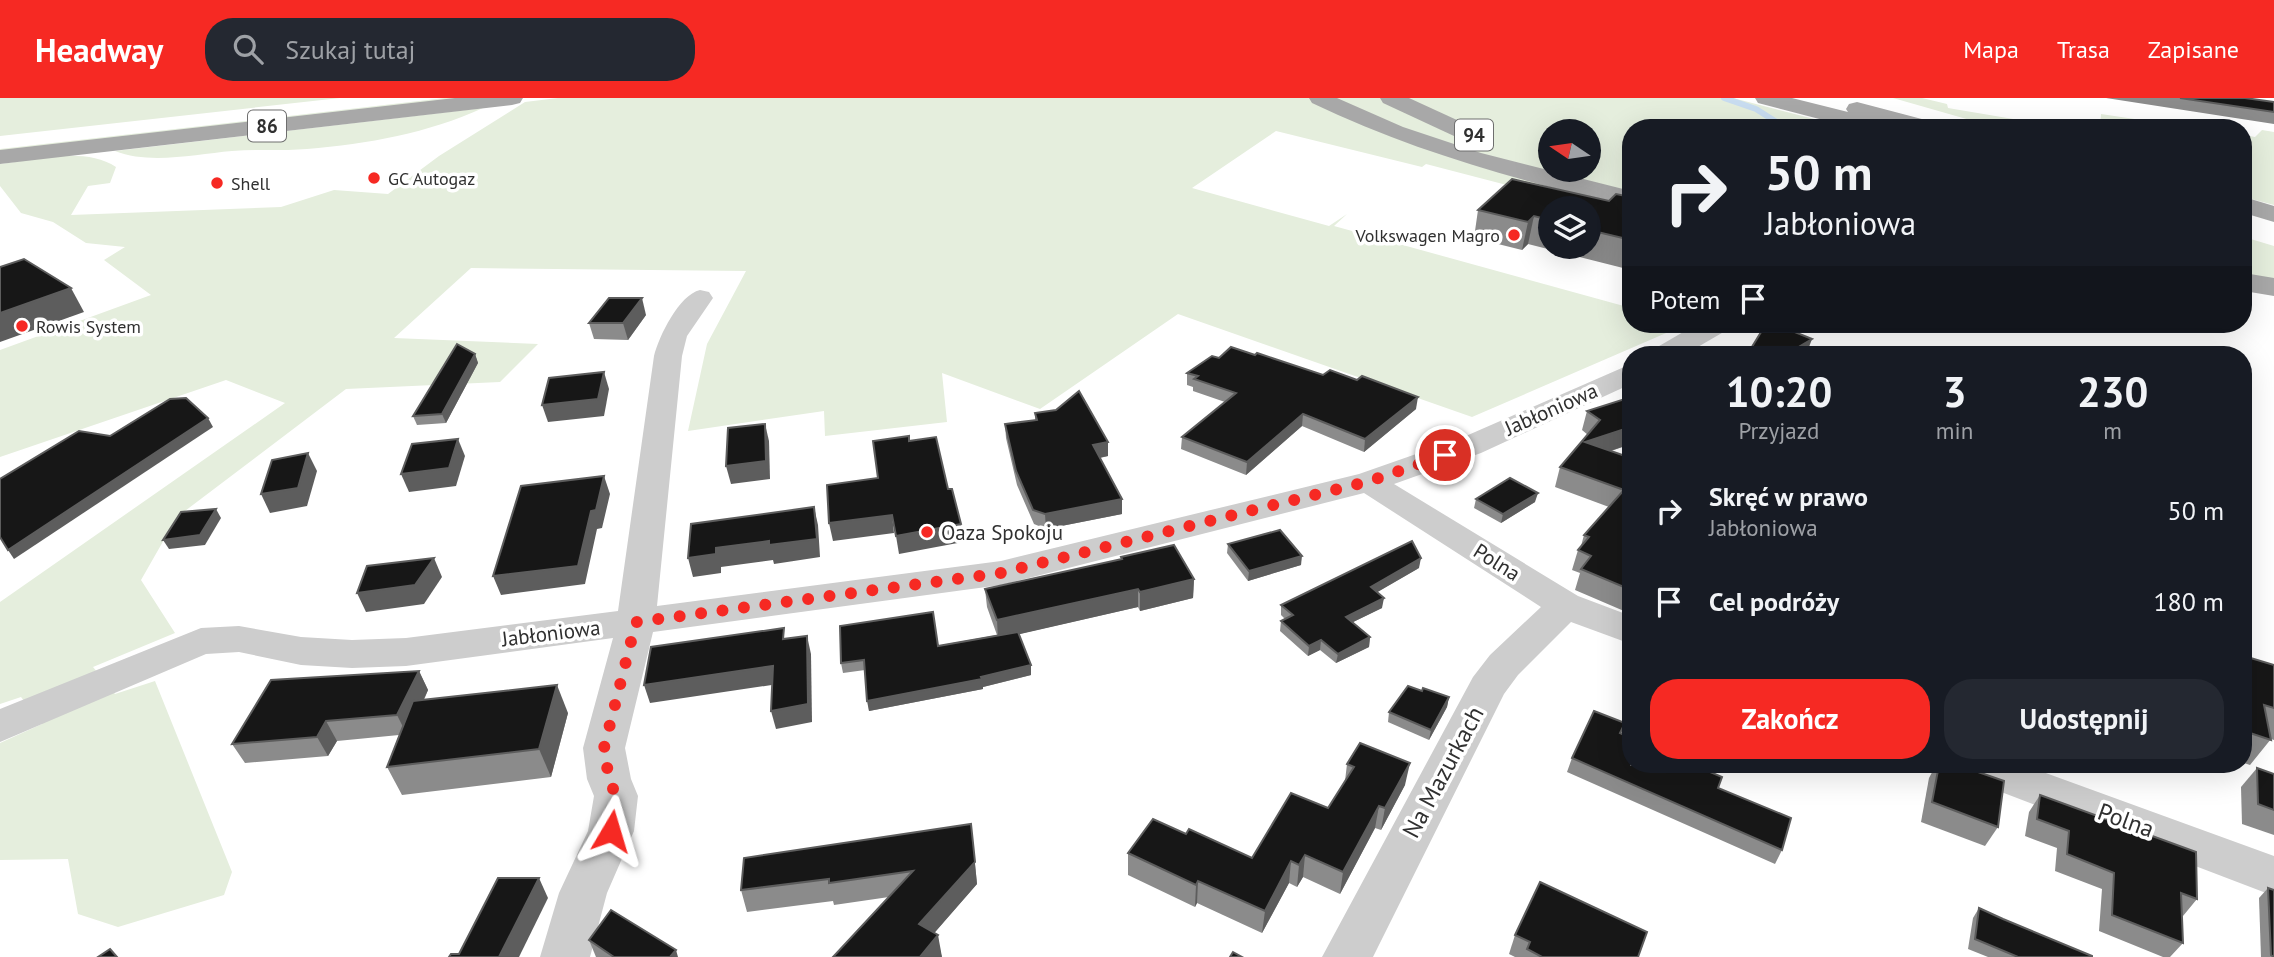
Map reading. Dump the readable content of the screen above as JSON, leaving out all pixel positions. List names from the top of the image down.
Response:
{
  "streets": {
    "main road": ["86", "94"],
    "street": ["Jabłoniowa", "Polna", "Na Mazurkach"]
  },
  "crossings": [
    ["Jabłoniowa", "Polna"],
    ["Polna", "Na Mazurkach"]
  ],
  "places": [
    "GC Autogaz",
    "Shell",
    "Volkswagen Magro",
    "Rowis System",
    "Oaza Spokoju"
  ],
  "north": "left",
  "page": {
    "header": "Headway",
    "search": "Szukaj tutaj",
    "nav": ["Mapa", "Trasa", "Zapisane"],
    "turn": ["50 m", "Jabłoniowa"],
    "then": "Potem",
    "eta": [
      "10:20",
      "Przyjazd",
      "3",
      "min",
      "230",
      "m"
    ],
    "list": [
      {
        "name": "Skręć w prawo",
        "note": "Jabłoniowa",
        "value": "50 m"
      },
      {
        "name": "Cel podróży",
        "value": "180 m"
      }
    ],
    "buttons": ["Zakończ", "Udostępnij"]
  }
}
